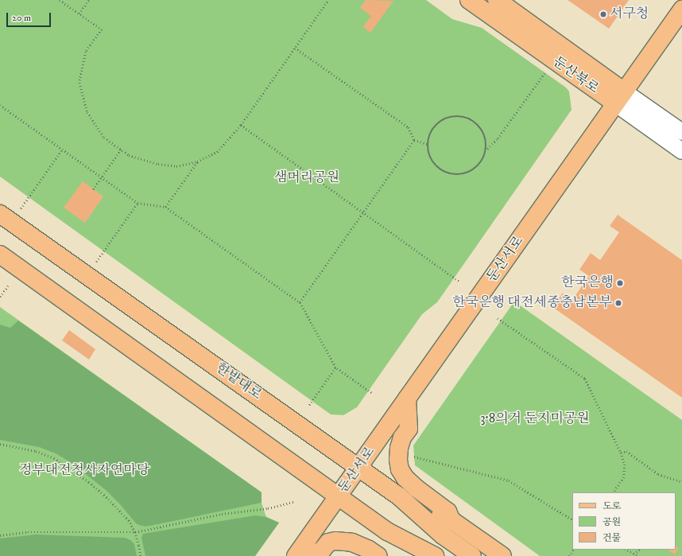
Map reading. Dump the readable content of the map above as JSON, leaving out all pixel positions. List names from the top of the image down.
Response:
{
  "streets": {
    "main road": ["둔산북로", "둔산서로", "한밭대로"]
  },
  "crossings": [
    ["둔산북로", "둔산서로"],
    ["둔산서로", "한밭대로"]
  ],
  "parks": ["샘머리공원", "3·8의거 둔지미공원", "정부대전청사자연마당"],
  "places": ["서구청", "한국은행", "한국은행 대전세종충남본부"],
  "legend": ["도로", "공원", "건물"],
  "scale_bar": "20 m"
}
